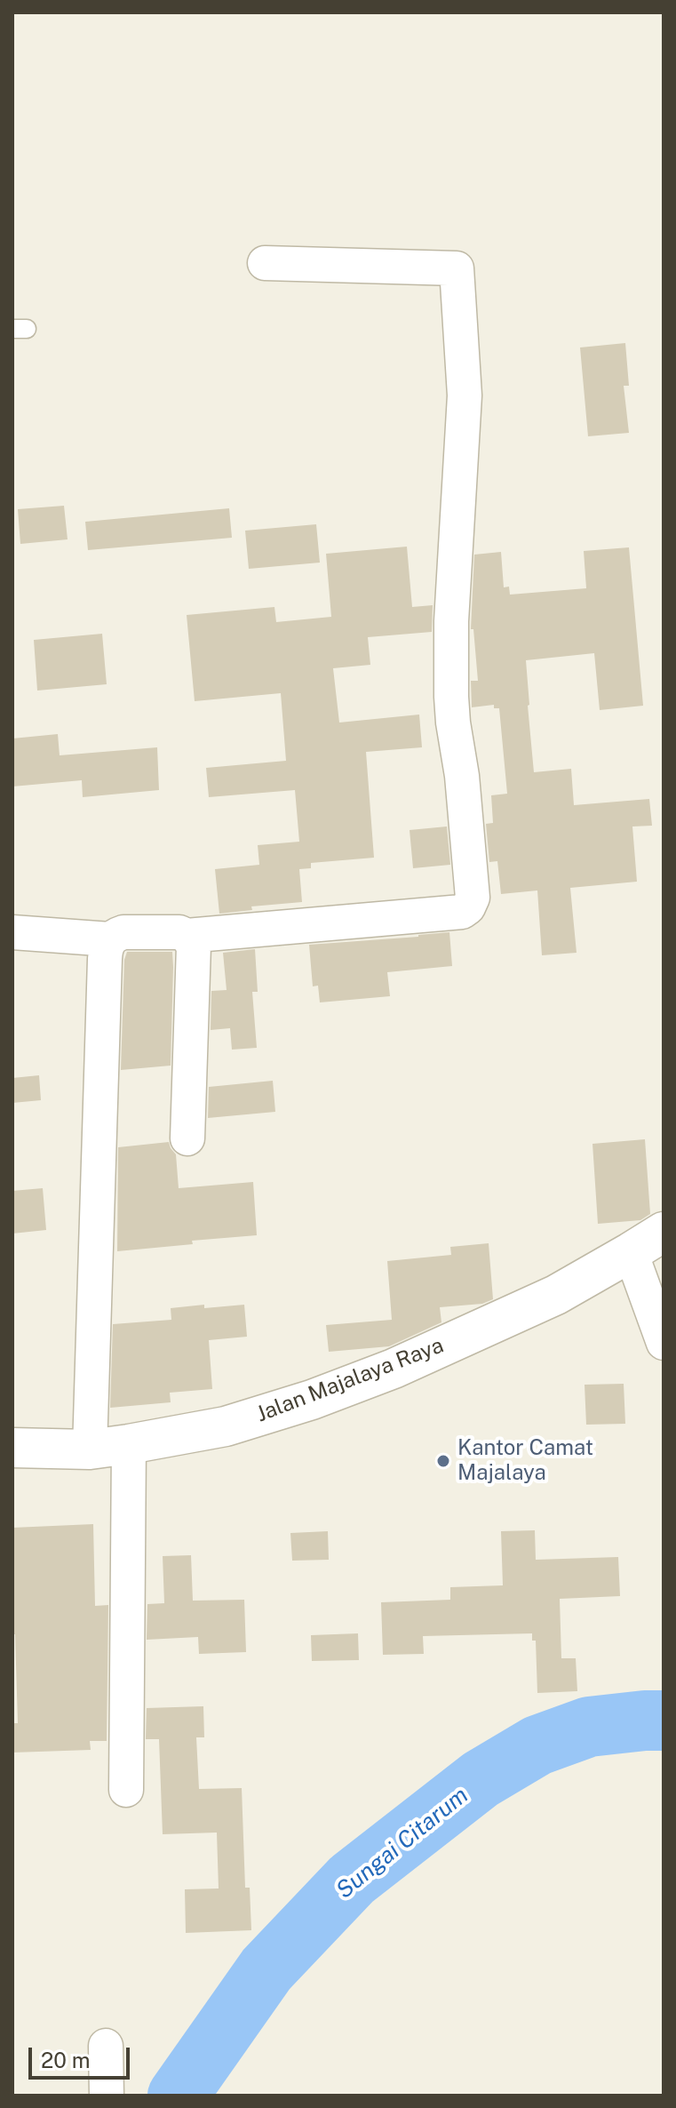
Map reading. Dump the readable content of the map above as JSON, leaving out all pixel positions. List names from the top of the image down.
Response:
{
  "streets": {
    "street": ["Jalan Majalaya Raya"]
  },
  "water": ["Sungai Citarum"],
  "places": ["Kantor Camat Majalaya"],
  "scale_bar": "20 m"
}
